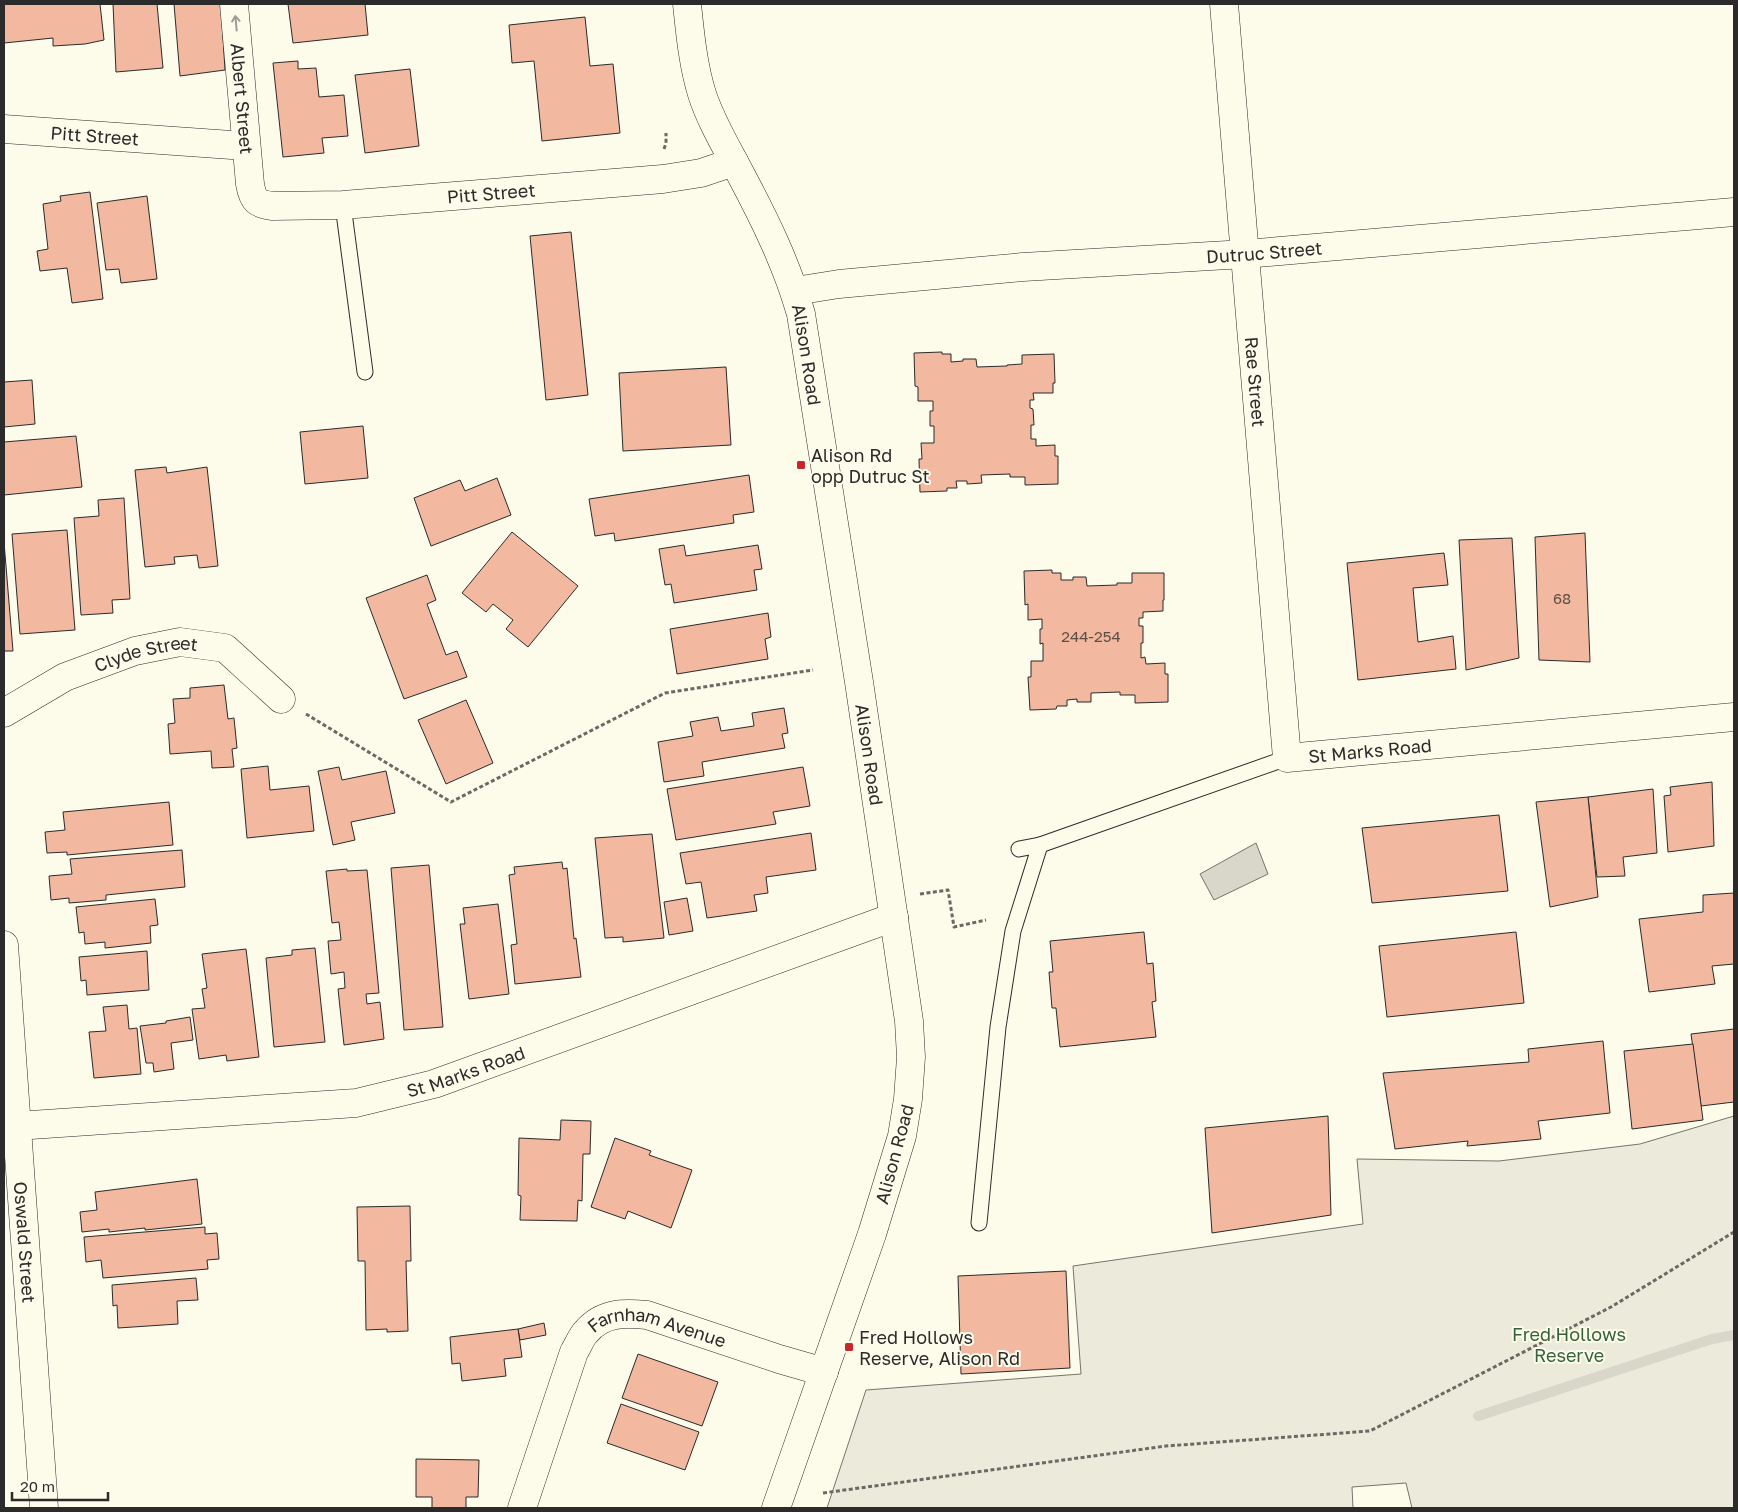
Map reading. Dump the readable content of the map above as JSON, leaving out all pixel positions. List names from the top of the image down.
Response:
{
  "streets": {
    "street": [
      "Albert Street",
      "Pitt Street",
      "Dutruc Street",
      "Alison Road",
      "Rae Street",
      "Clyde Street",
      "St Marks Road",
      "Oswald Street",
      "Farnham Avenue"
    ]
  },
  "crossings": [
    ["Albert Street", "Pitt Street"],
    ["Pitt Street", "Alison Road"],
    ["Dutruc Street", "Alison Road"],
    ["Dutruc Street", "Rae Street"],
    ["Alison Road", "St Marks Road"],
    ["Alison Road", "Farnham Avenue"],
    ["Rae Street", "St Marks Road"],
    ["St Marks Road", "Oswald Street"]
  ],
  "one_way": ["Albert Street"],
  "parks": ["Fred Hollows Reserve"],
  "places": {
    "transit": ["Alison Rd opp Dutruc St", "Fred Hollows Reserve, Alison Rd"]
  },
  "house_numbers": ["68", "244-254"],
  "scale_bar": "20 m"
}
